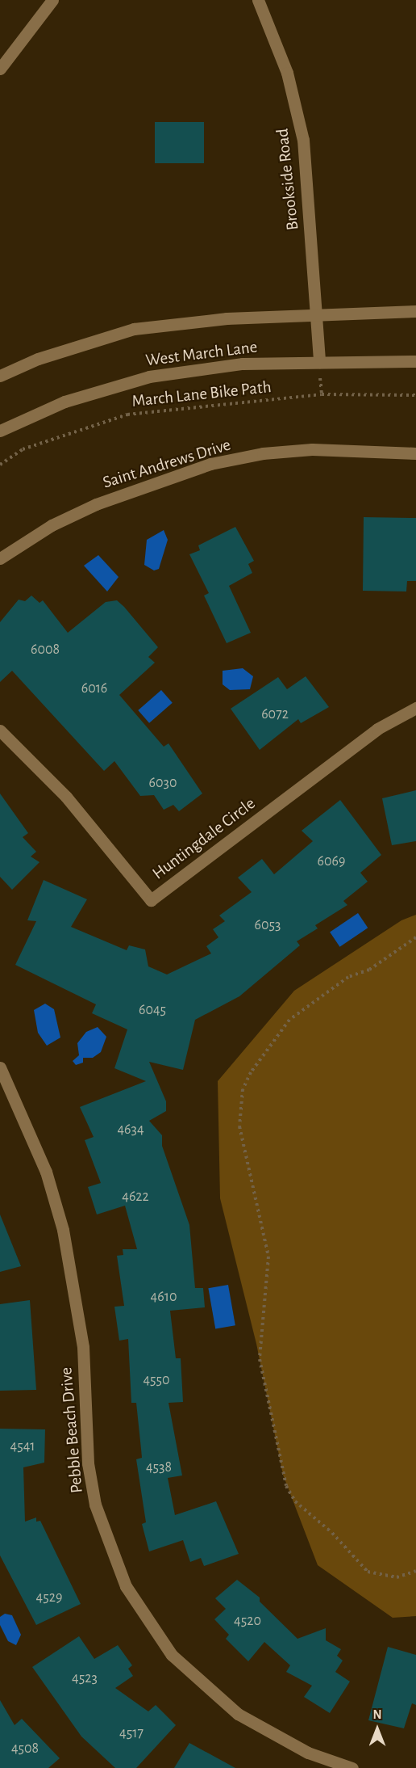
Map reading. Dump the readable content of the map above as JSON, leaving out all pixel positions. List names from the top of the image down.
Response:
{
  "streets": {
    "street": [
      "Brookside Road",
      "West March Lane",
      "Saint Andrews Drive",
      "Huntingdale Circle",
      "Pebble Beach Drive"
    ],
    "path": ["March Lane Bike Path"]
  },
  "crossings": [
    ["Brookside Road", "West March Lane"]
  ],
  "house_numbers": [
    "6008",
    "6016",
    "6072",
    "6030",
    "6069",
    "6053",
    "6045",
    "4634",
    "4622",
    "4610",
    "4550",
    "4541",
    "4538",
    "4529",
    "4520",
    "4523",
    "4517",
    "4508"
  ],
  "north": "top"
}
